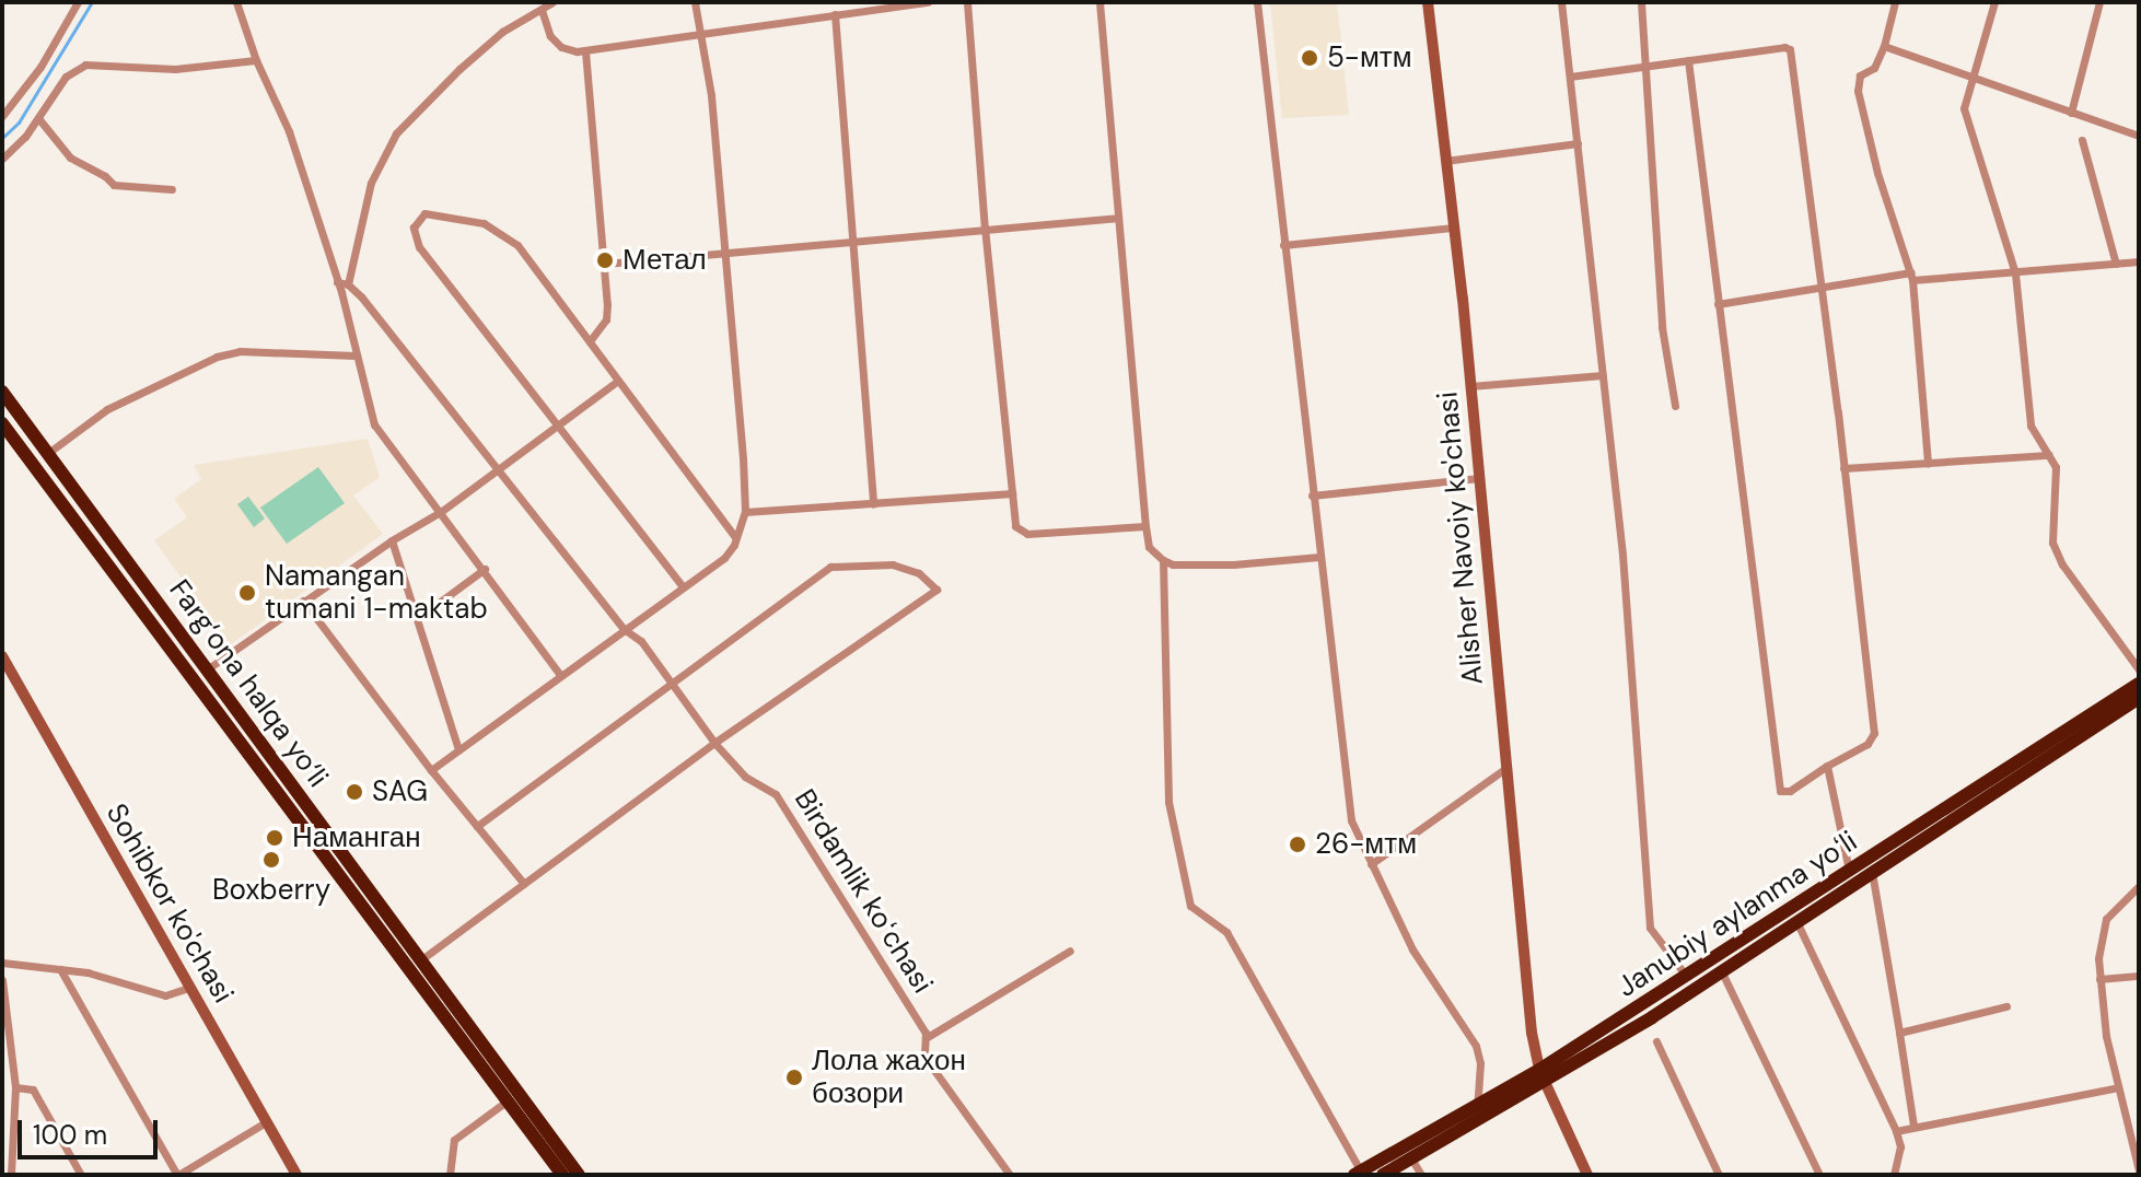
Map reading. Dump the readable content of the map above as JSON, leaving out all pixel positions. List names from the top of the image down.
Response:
{
  "streets": {
    "highway": ["Farg‘ona halqa yo‘li", "Janubiy aylanma yoʻli"],
    "main road": ["Alisher Navoiy ko'chasi", "Sohibkor ko'chasi"],
    "street": ["Birdamlik koʻchasi"]
  },
  "crossings": [
    ["Alisher Navoiy ko'chasi", "Janubiy aylanma yoʻli"]
  ],
  "places": [
    "5-мтм",
    "Метал",
    "Namangan tumani 1-maktab",
    "SAG",
    "Наманган",
    "26-мтм",
    "Boxberry",
    "Лола жахон бозори"
  ],
  "scale_bar": "100 m"
}
